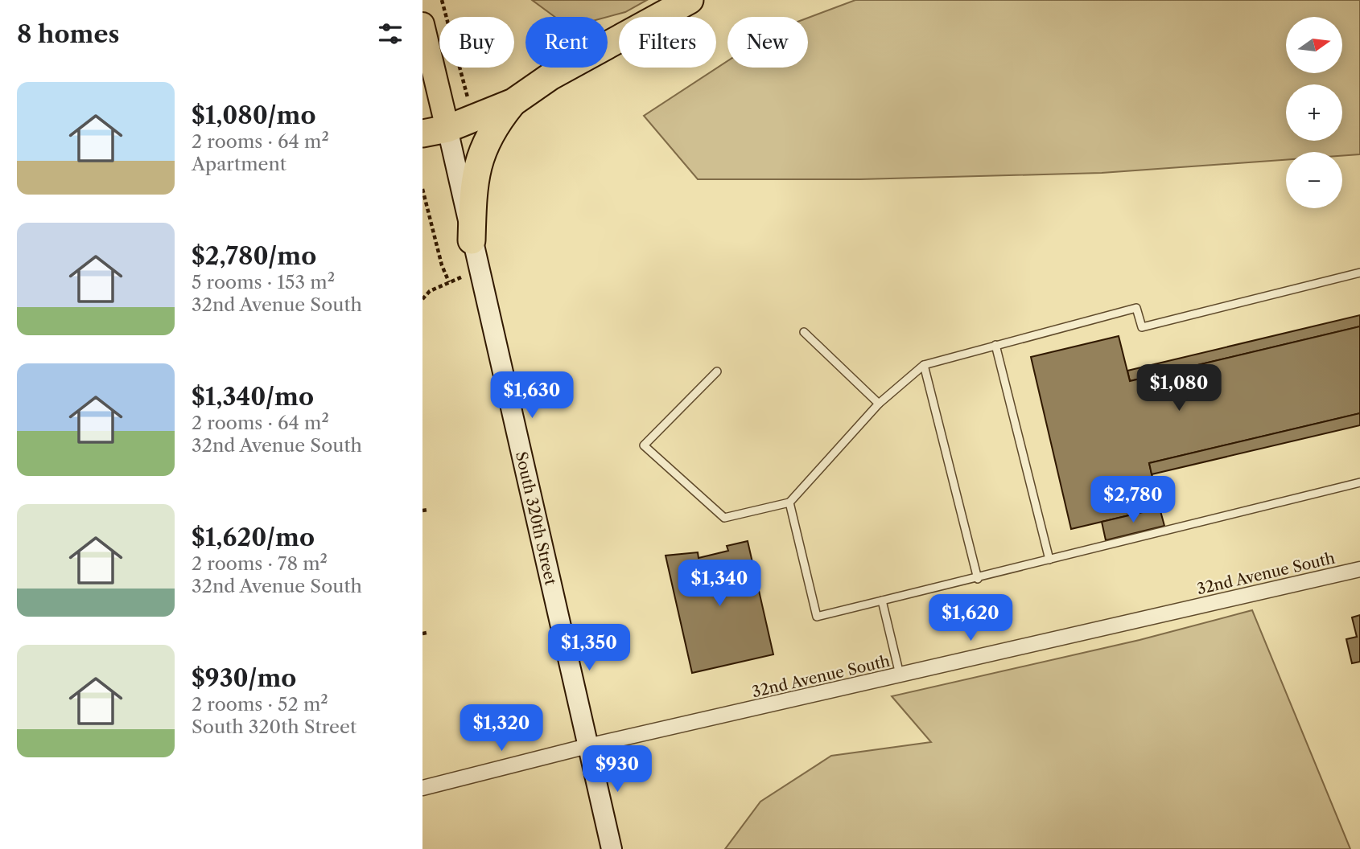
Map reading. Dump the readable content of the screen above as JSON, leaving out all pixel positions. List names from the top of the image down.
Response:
{
  "streets": {
    "main road": ["South 320th Street"],
    "street": ["32nd Avenue South"]
  },
  "crossings": [
    ["South 320th Street", "32nd Avenue South"]
  ],
  "north": "right",
  "page": {
    "heading": "8 homes",
    "map_buttons": ["+", "−"],
    "chip": [
      "Buy",
      "Rent",
      "Filters",
      "New"
    ],
    "list": [
      {
        "name": "$1,080/mo",
        "note": "2 rooms · 64 m² · Apartment"
      },
      {
        "name": "$2,780/mo",
        "note": "5 rooms · 153 m² · 32nd Avenue South"
      },
      {
        "name": "$1,340/mo",
        "note": "2 rooms · 64 m² · 32nd Avenue South"
      },
      {
        "name": "$1,620/mo",
        "note": "2 rooms · 78 m² · 32nd Avenue South"
      },
      {
        "name": "$930/mo",
        "note": "2 rooms · 52 m² · South 320th Street"
      }
    ],
    "price": [
      "$1,080",
      "$1,630",
      "$2,780",
      "$1,340",
      "$1,620",
      "$1,350",
      "$1,320",
      "$930"
    ]
  }
}
